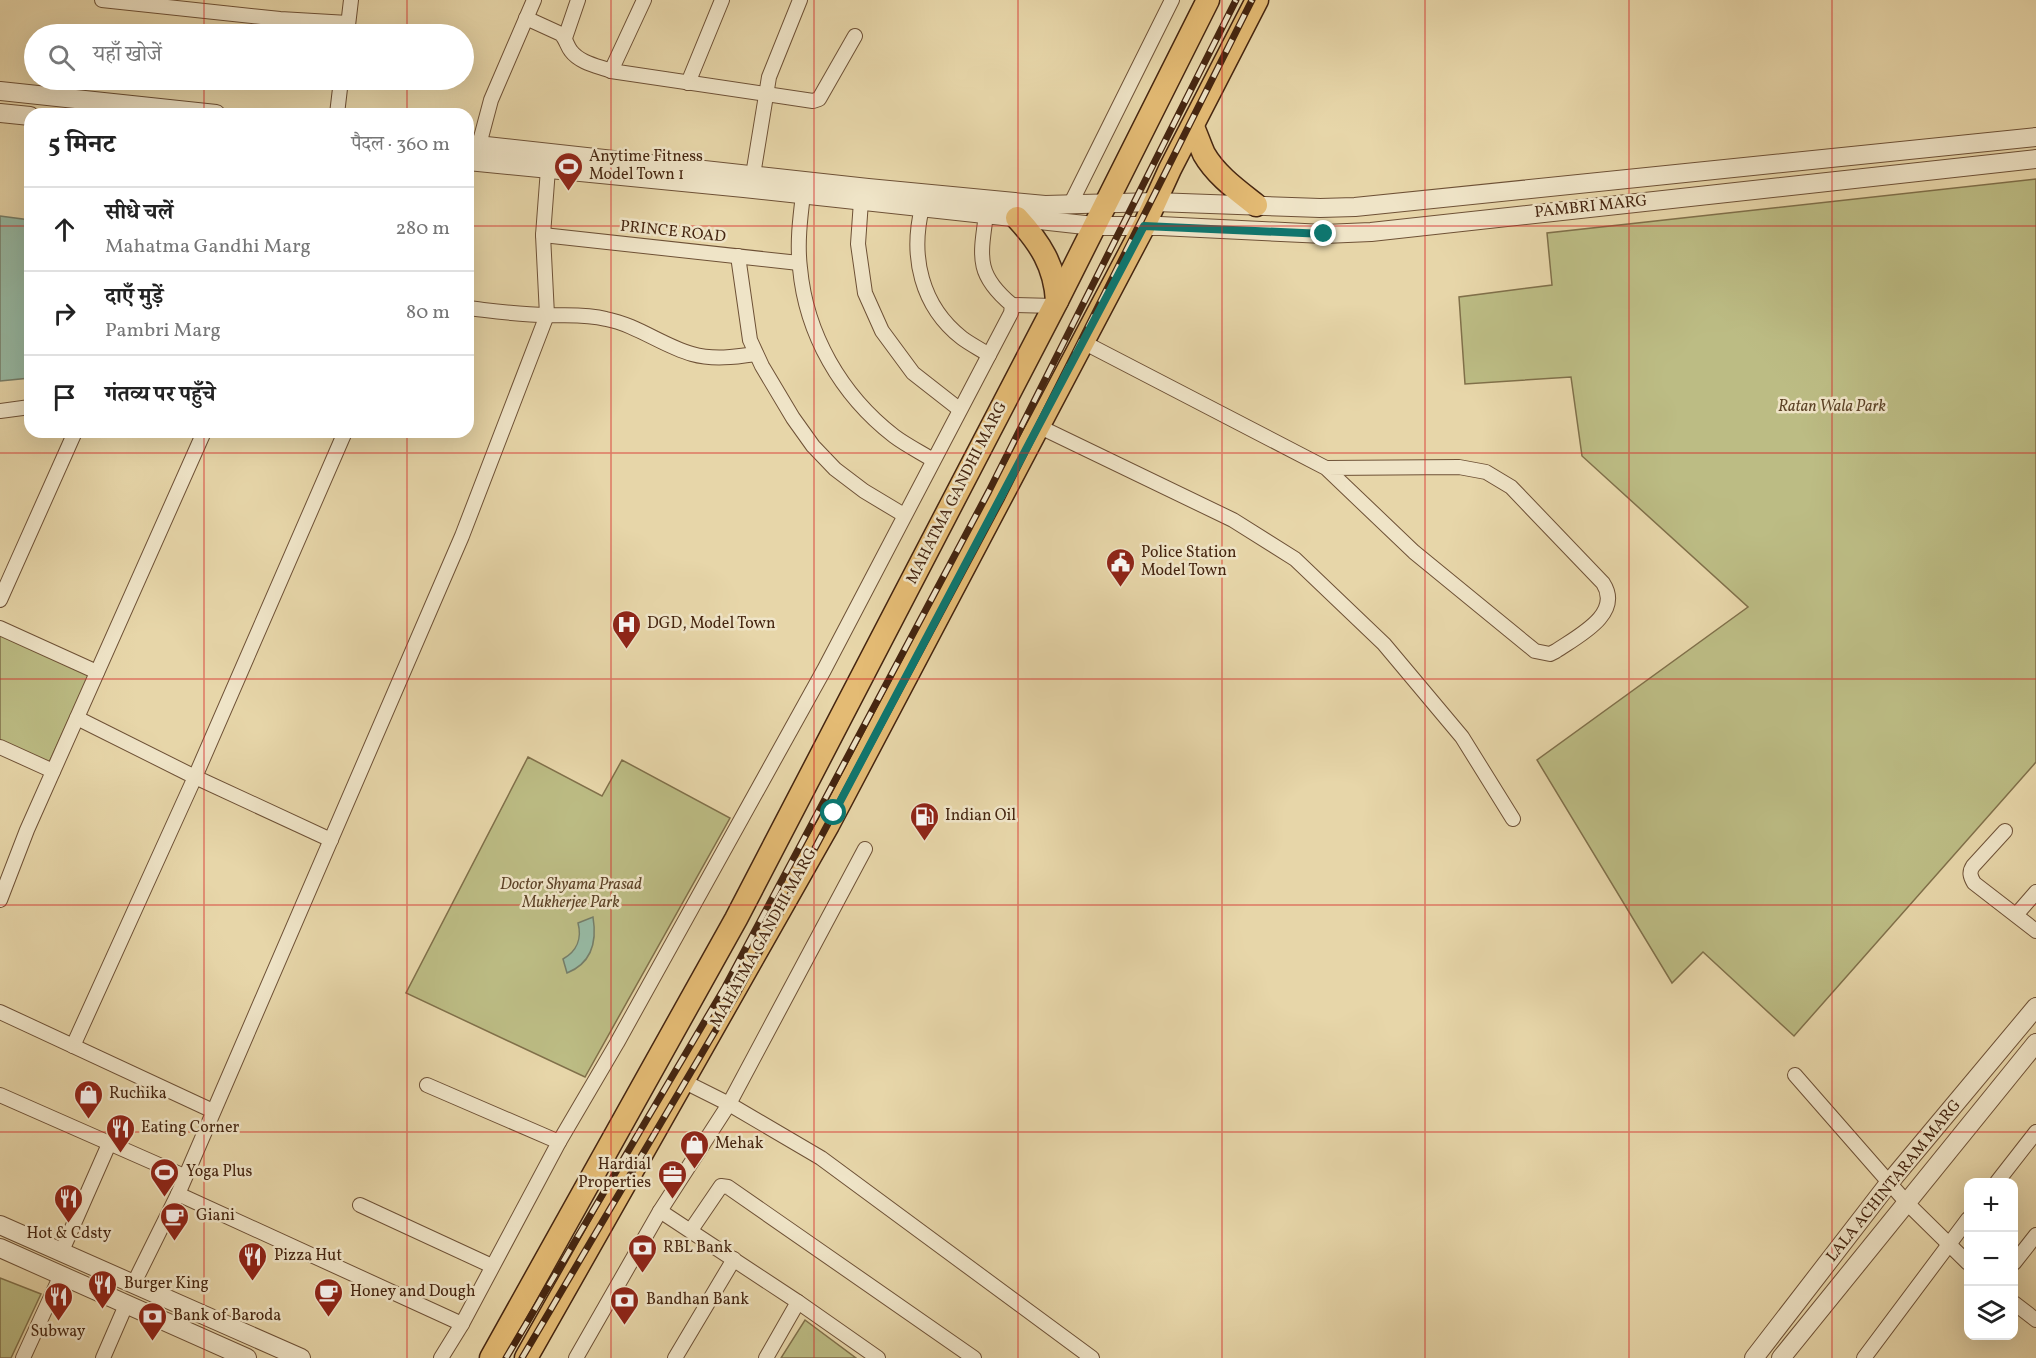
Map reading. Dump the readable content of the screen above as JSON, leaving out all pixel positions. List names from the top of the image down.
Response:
{
  "streets": {
    "main road": ["MAHATMA GANDHI MARG"],
    "street": ["PAMBRI MARG", "PRINCE ROAD", "LALA ACHINTARAM MARG"]
  },
  "crossings": [
    ["PAMBRI MARG", "MAHATMA GANDHI MARG"]
  ],
  "parks": ["Ratan Wala Park", "Doctor Shyama Prasad Mukherjee Park"],
  "places": {
    "sports": ["Anytime Fitness Model Town 1", "Yoga Plus"],
    "public building": ["Police Station Model Town"],
    "hospital": ["DGD, Model Town"],
    "fuel station": ["Indian Oil"],
    "shop": ["Ruchika", "Mehak"],
    "restaurant": [
      "Eating Corner",
      "Hot & Cdsty",
      "Pizza Hut",
      "Burger King",
      "Subway"
    ],
    "office": ["Hardial Properties"],
    "cafe": ["Giani", "Honey and Dough"],
    "bank": ["RBL Bank", "Bandhan Bank", "Bank of Baroda"]
  },
  "page": {
    "search": "यहाँ खोजें",
    "heading": ["5 मिनट", "पैदल · 360 m"],
    "list": [
      ["सीधे चलें", "Mahatma Gandhi Marg", "280 m"],
      ["दाएँ मुड़ें", "Pambri Marg", "80 m"],
      "गंतव्य पर पहुँचे"
    ],
    "map_buttons": ["+", "−"]
  }
}
